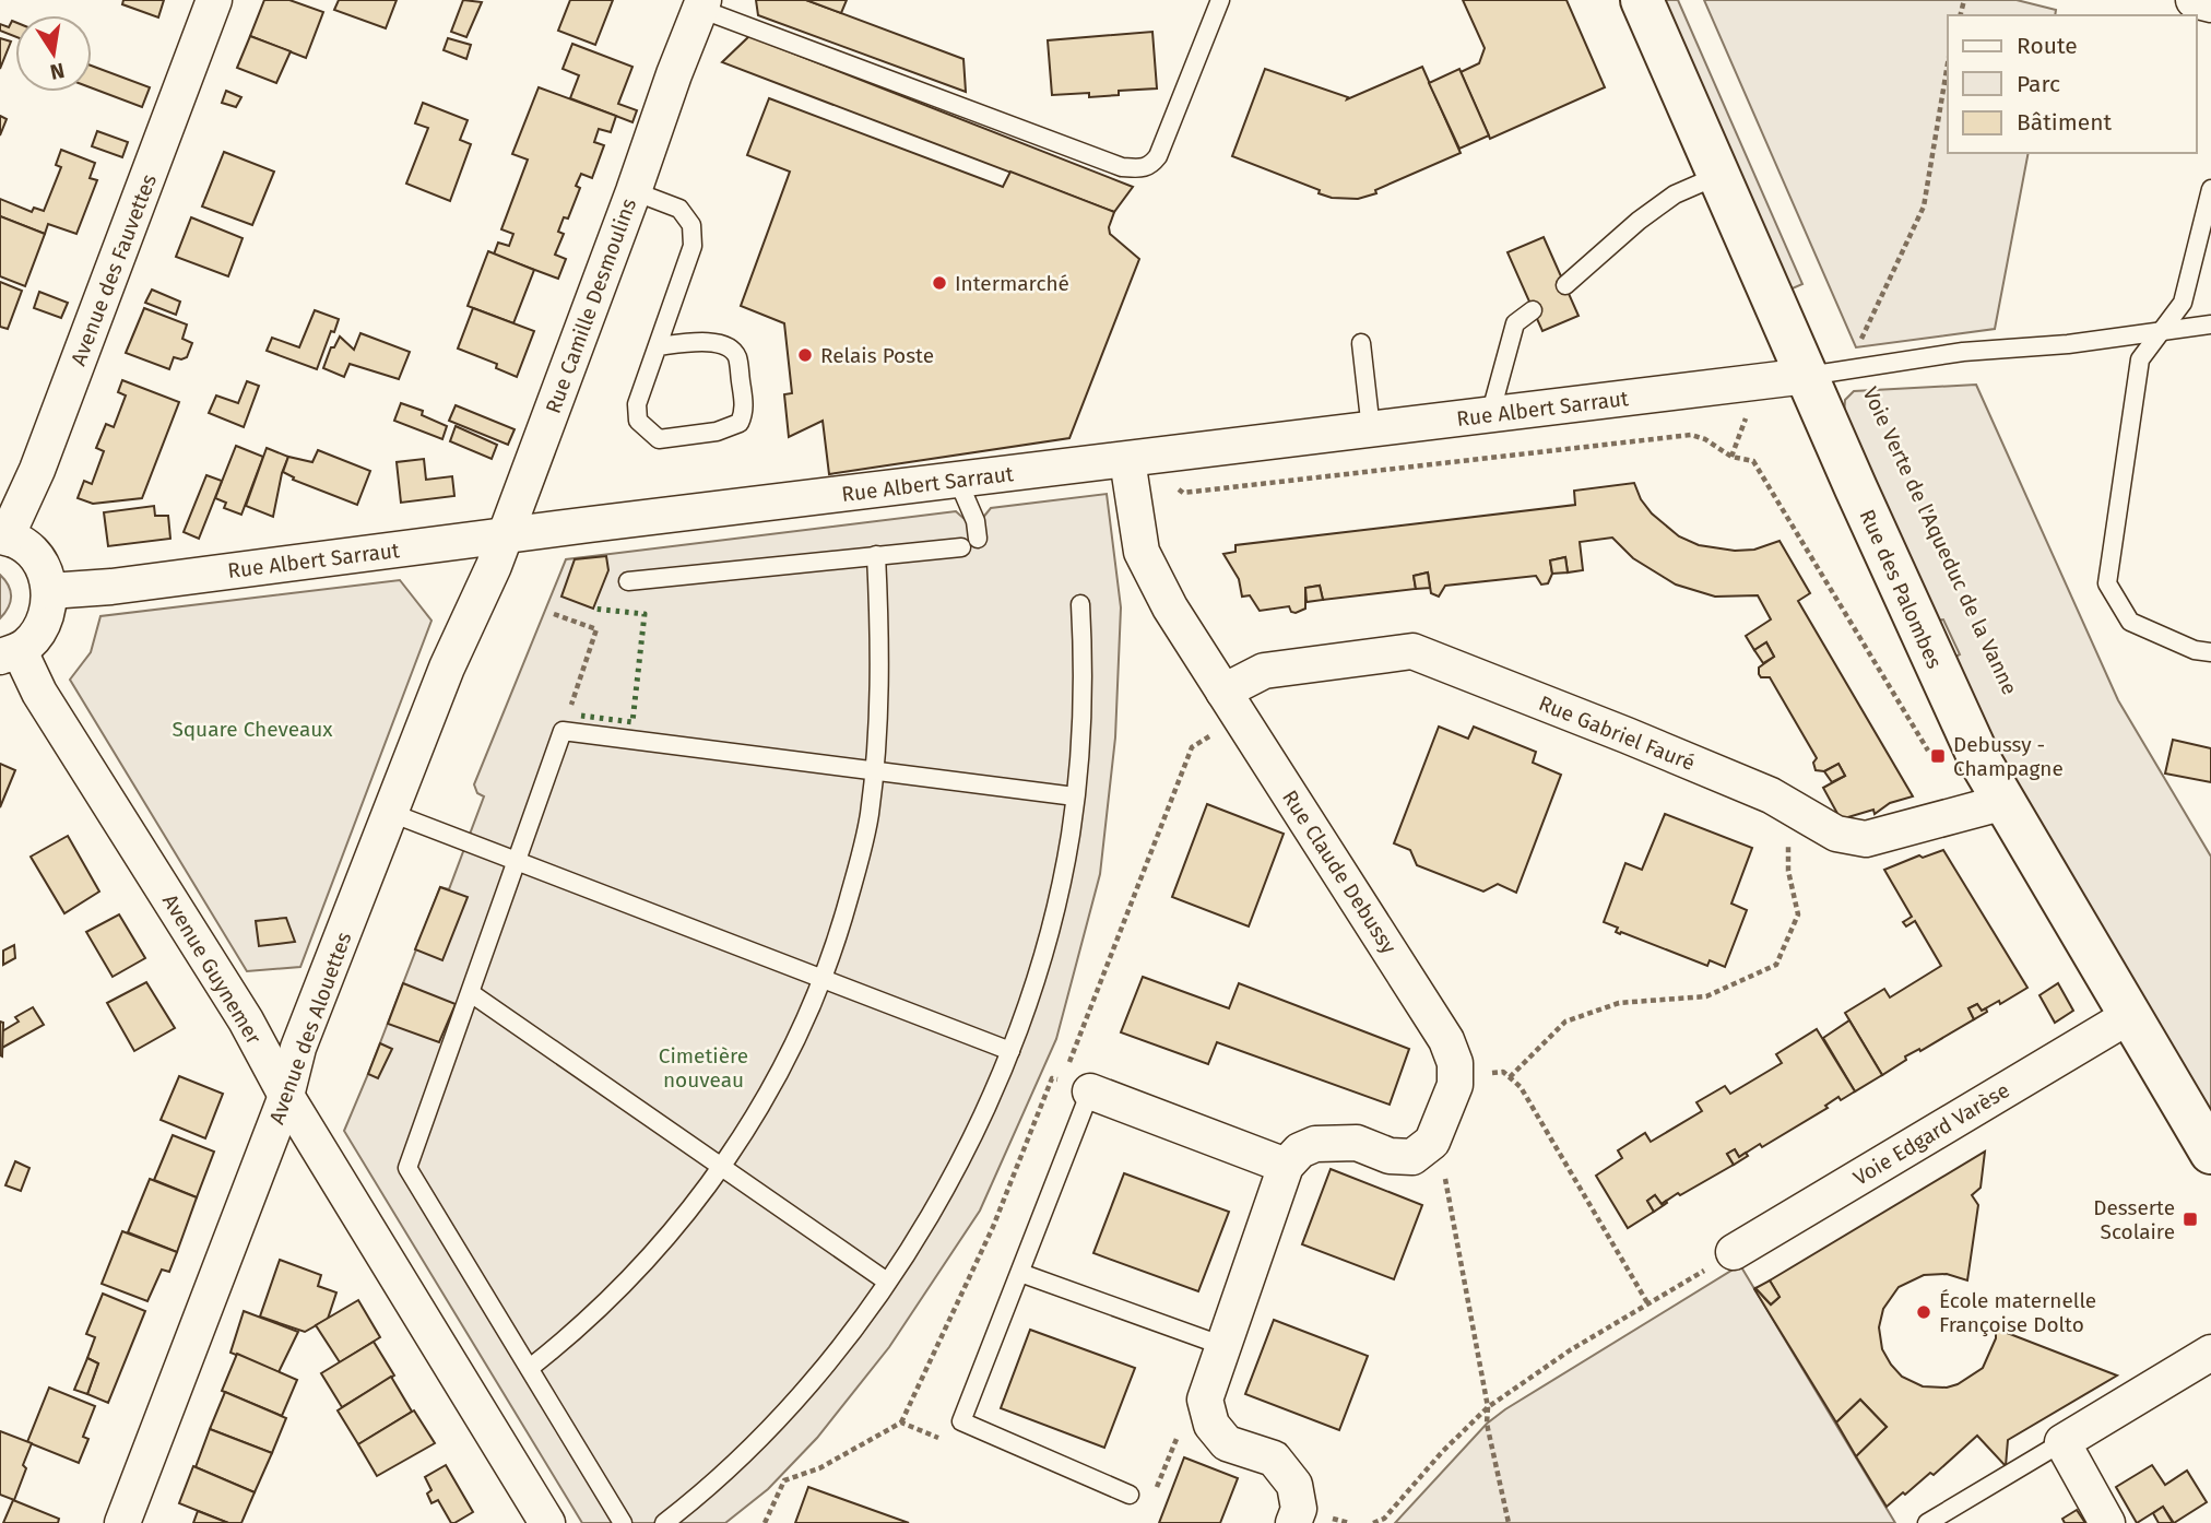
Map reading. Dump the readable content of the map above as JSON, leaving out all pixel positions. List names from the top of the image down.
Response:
{
  "streets": {
    "street": [
      "Avenue des Fauvettes",
      "Rue Camille Desmoulins",
      "Rue Albert Sarraut",
      "Rue des Palombes",
      "Rue Gabriel Fauré",
      "Rue Claude Debussy",
      "Avenue Guynemer",
      "Avenue des Alouettes",
      "Voie Edgard Varèse"
    ]
  },
  "crossings": [
    ["Rue Camille Desmoulins", "Rue Albert Sarraut"],
    ["Rue Camille Desmoulins", "Avenue des Alouettes"],
    ["Rue Albert Sarraut", "Rue des Palombes"],
    ["Rue Albert Sarraut", "Rue Claude Debussy"],
    ["Rue Albert Sarraut", "Avenue des Alouettes"],
    ["Rue des Palombes", "Rue Gabriel Fauré"],
    ["Rue des Palombes", "Voie Edgard Varèse"],
    ["Rue Gabriel Fauré", "Rue Claude Debussy"],
    ["Avenue Guynemer", "Avenue des Alouettes"]
  ],
  "parks": ["Square Cheveaux", "Cimetière nouveau"],
  "places": {
    "other": ["Intermarché", "Relais Poste", "École maternelle Françoise Dolto"],
    "transit": ["Debussy - Champagne", "Desserte Scolaire"]
  },
  "legend": ["Route", "Parc", "Bâtiment"],
  "north": "bottom"
}
